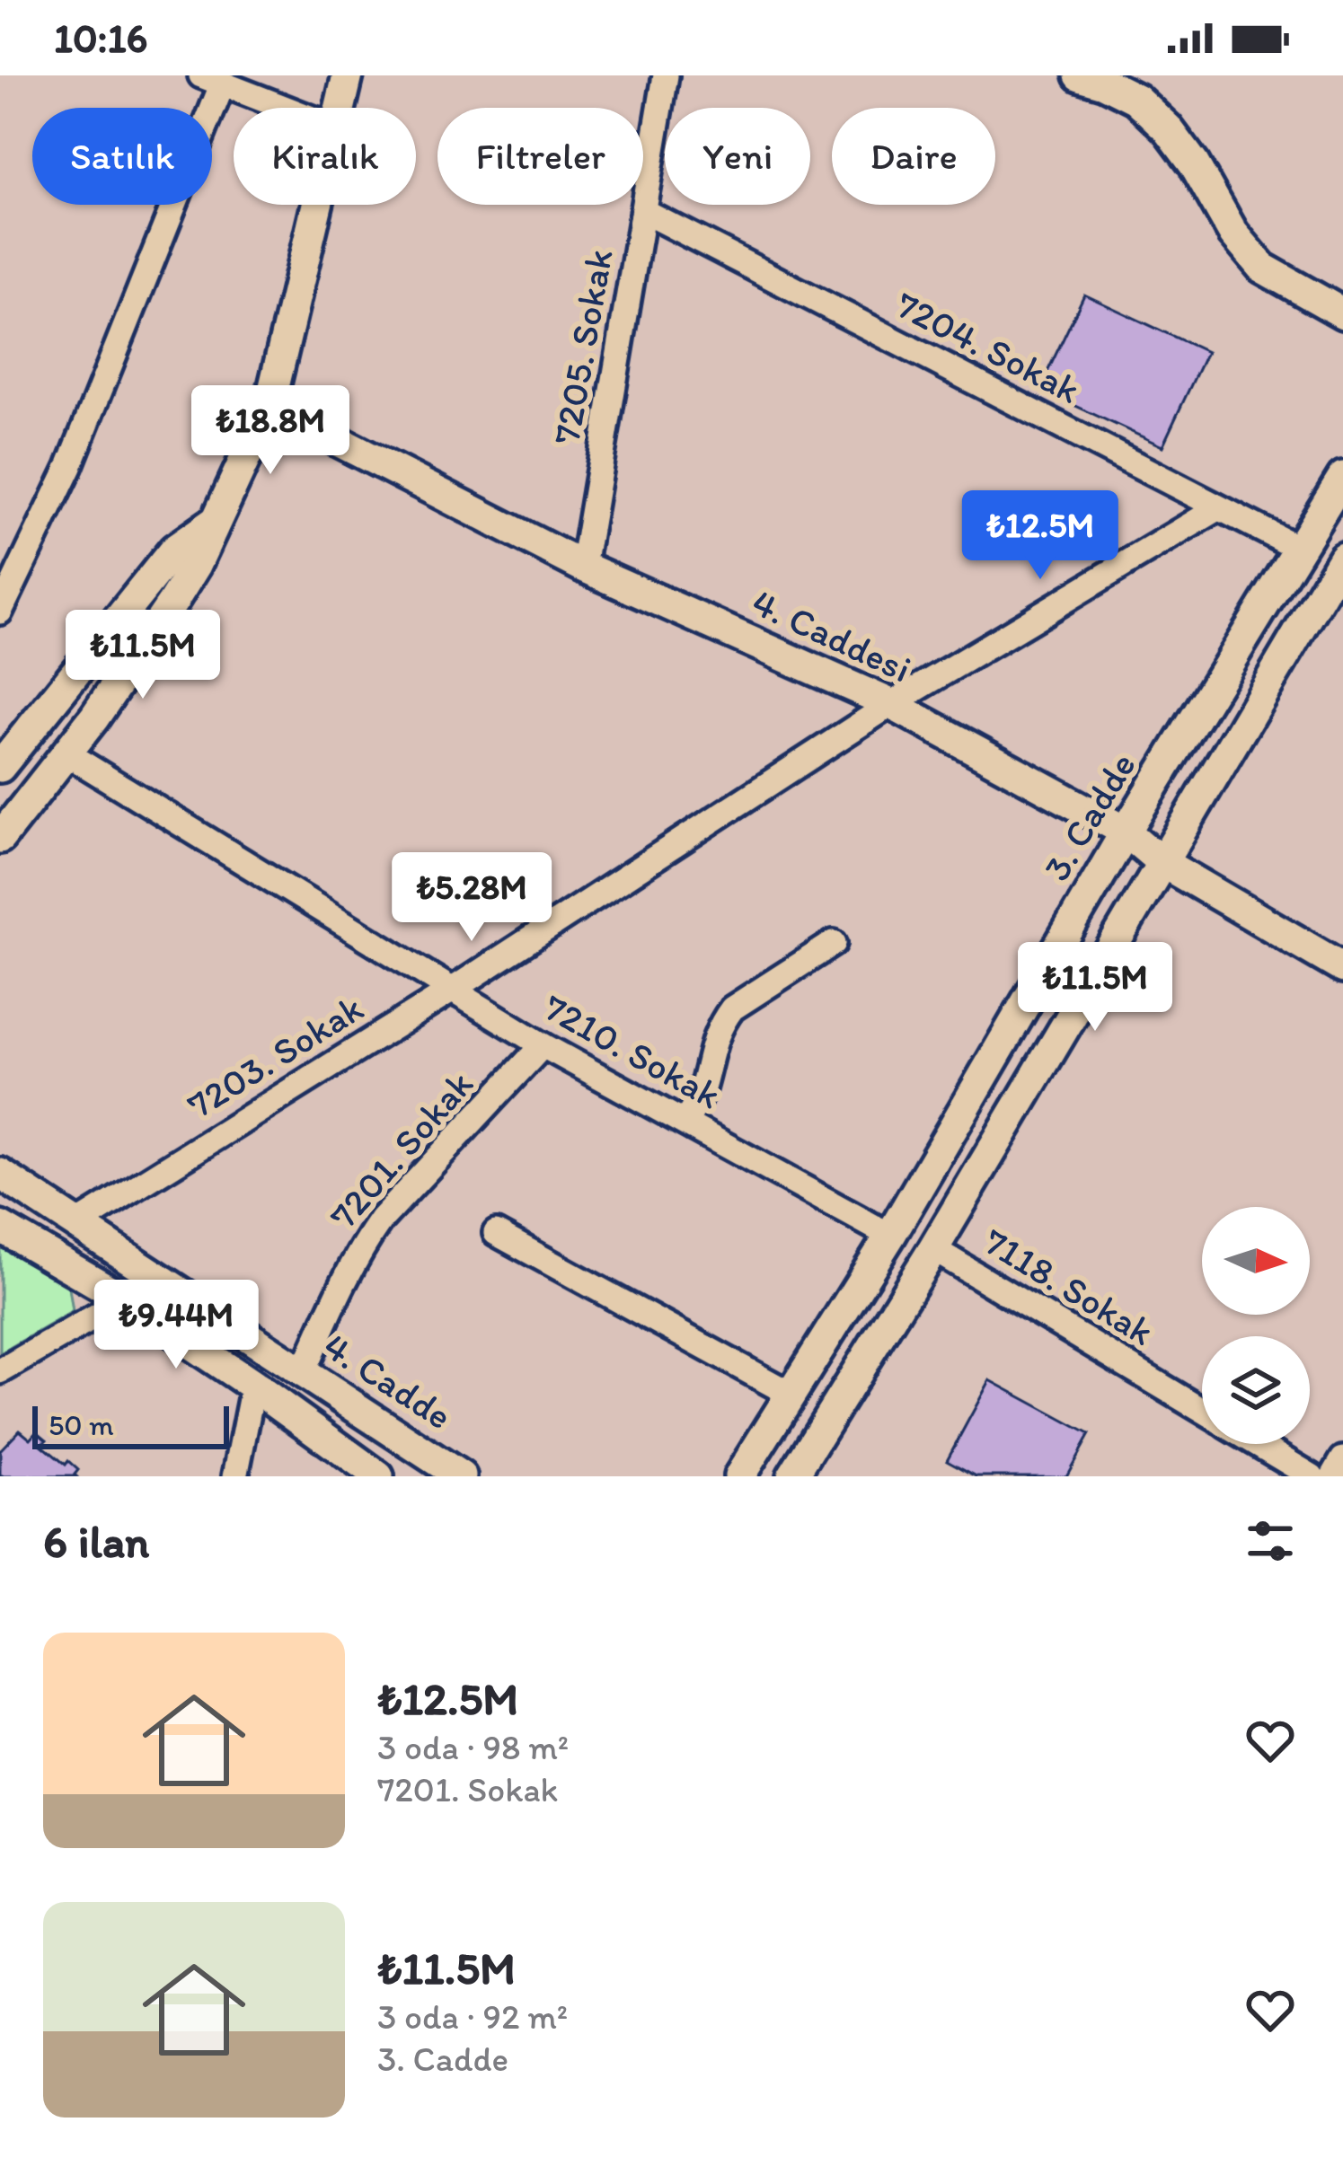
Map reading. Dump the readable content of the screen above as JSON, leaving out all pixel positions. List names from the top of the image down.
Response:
{
  "streets": {
    "street": [
      "7205. Sokak",
      "7204. Sokak",
      "4. Caddesi",
      "3. Cadde",
      "7210. Sokak",
      "7203. Sokak",
      "7201. Sokak",
      "7118. Sokak",
      "4. Cadde"
    ]
  },
  "crossings": [
    ["7205. Sokak", "7204. Sokak"],
    ["7205. Sokak", "4. Caddesi"],
    ["7204. Sokak", "3. Cadde"],
    ["4. Caddesi", "3. Cadde"],
    ["4. Caddesi", "7203. Sokak"],
    ["3. Cadde", "7210. Sokak"],
    ["7210. Sokak", "7203. Sokak"],
    ["7210. Sokak", "7201. Sokak"],
    ["7203. Sokak", "4. Cadde"],
    ["7201. Sokak", "4. Cadde"]
  ],
  "scale_bar": "50 m",
  "north": "right",
  "page": {
    "status": "10:16",
    "chip": [
      "Satılık",
      "Kiralık",
      "Filtreler",
      "Yeni",
      "Daire"
    ],
    "price": [
      "₺18.8M",
      "₺12.5M",
      "₺11.5M",
      "₺5.28M",
      "₺11.5M",
      "₺9.44M"
    ],
    "scale": "50 m",
    "heading": "6 ilan",
    "list": [
      {
        "name": "₺12.5M",
        "note": "3 oda · 98 m² · 7201. Sokak"
      },
      {
        "name": "₺11.5M",
        "note": "3 oda · 92 m² · 3. Cadde"
      }
    ]
  }
}
